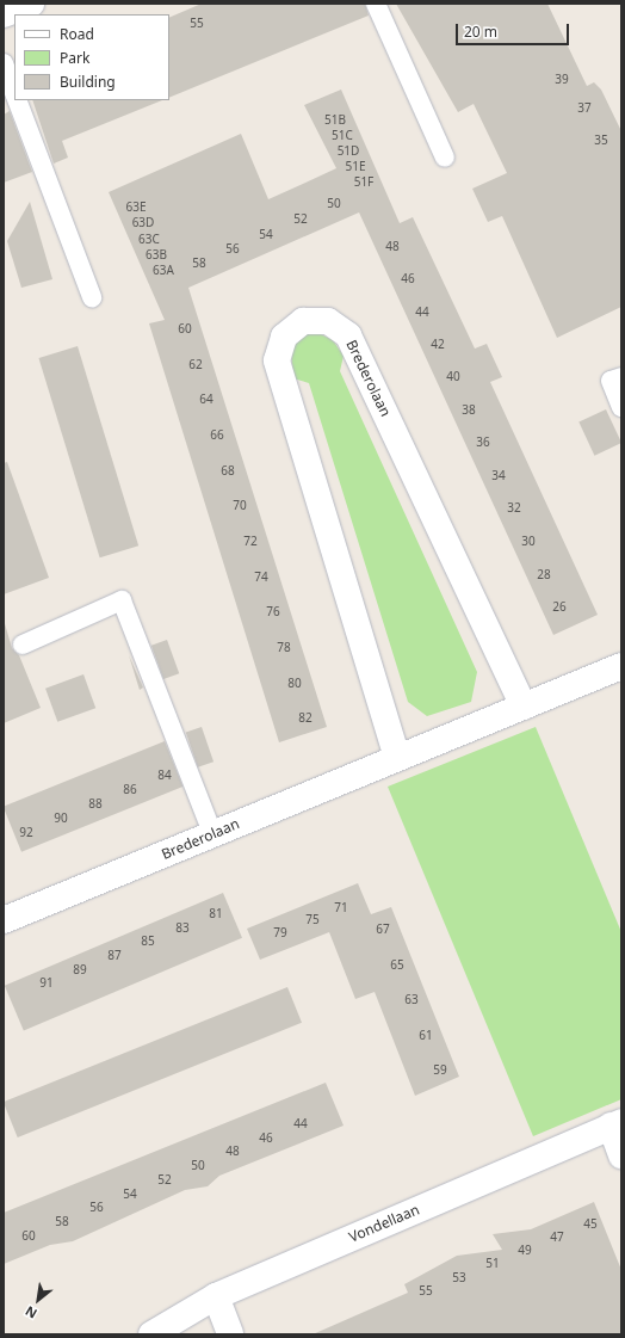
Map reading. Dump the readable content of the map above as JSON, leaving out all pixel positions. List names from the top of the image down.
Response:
{
  "streets": {
    "street": ["Brederolaan", "Vondellaan"]
  },
  "house_numbers": [
    "55",
    "39",
    "37",
    "51B",
    "51C",
    "35",
    "51D",
    "51E",
    "51F",
    "50",
    "63E",
    "52",
    "63D",
    "54",
    "63C",
    "48",
    "56",
    "63B",
    "58",
    "63A",
    "46",
    "44",
    "60",
    "42",
    "62",
    "40",
    "64",
    "38",
    "66",
    "36",
    "68",
    "34",
    "70",
    "32",
    "72",
    "30",
    "28",
    "74",
    "26",
    "76",
    "78",
    "80",
    "82",
    "84",
    "86",
    "88",
    "90",
    "92",
    "71",
    "81",
    "75",
    "83",
    "67",
    "79",
    "85",
    "87",
    "65",
    "89",
    "91",
    "63",
    "61",
    "59",
    "44",
    "46",
    "48",
    "50",
    "52",
    "54",
    "56",
    "58",
    "45",
    "60",
    "47",
    "49",
    "51",
    "53",
    "55"
  ],
  "legend": ["Road", "Park", "Building"],
  "scale_bar": "20 m",
  "north": "bottom left"
}
